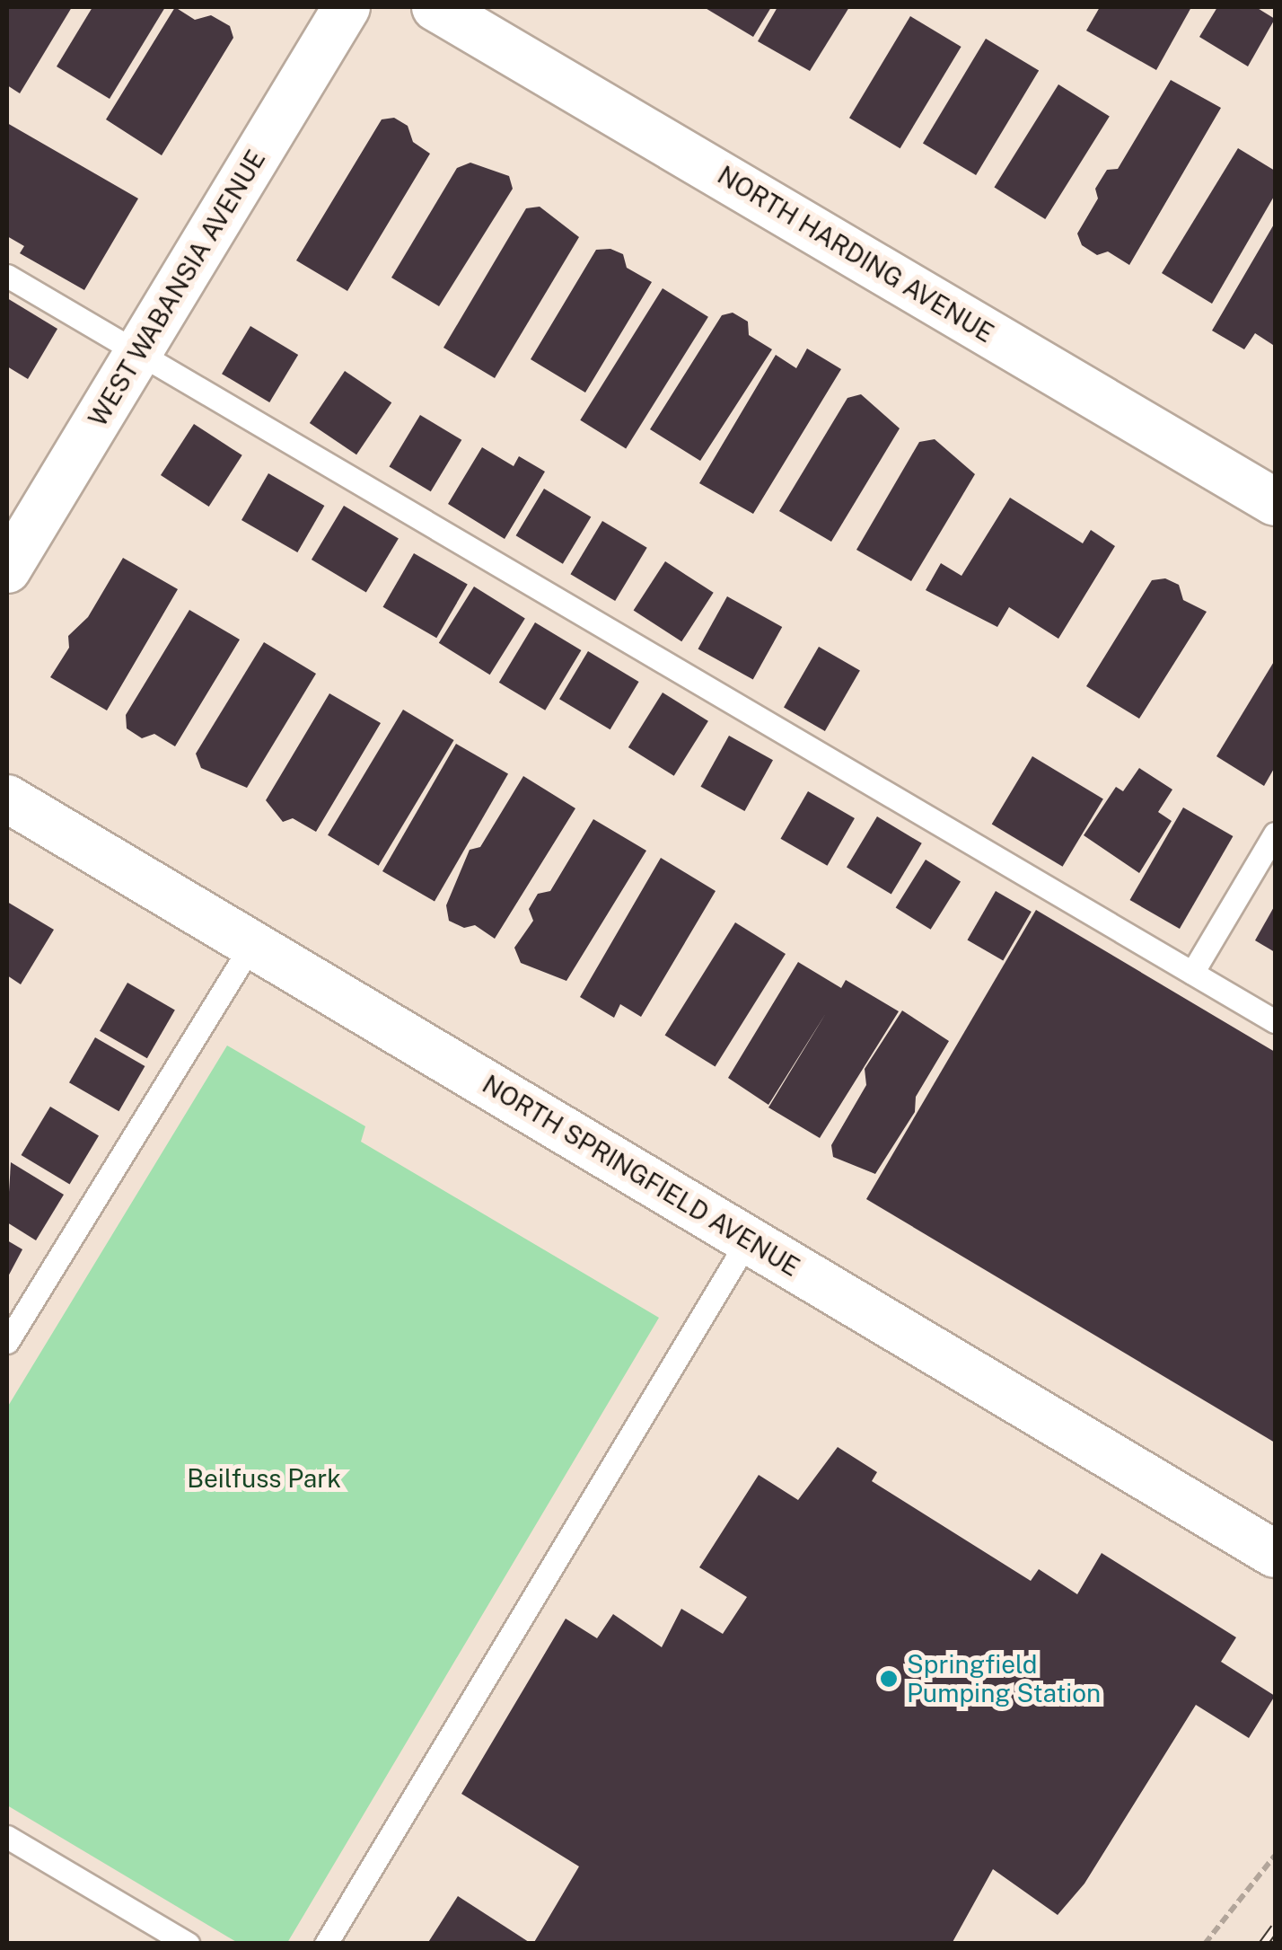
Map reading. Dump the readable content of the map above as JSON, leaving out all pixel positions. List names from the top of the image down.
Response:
{
  "streets": {
    "street": ["NORTH HARDING AVENUE", "WEST WABANSIA AVENUE", "NORTH SPRINGFIELD AVENUE"]
  },
  "parks": ["Beilfuss Park"],
  "places": ["Springfield Pumping Station"]
}
